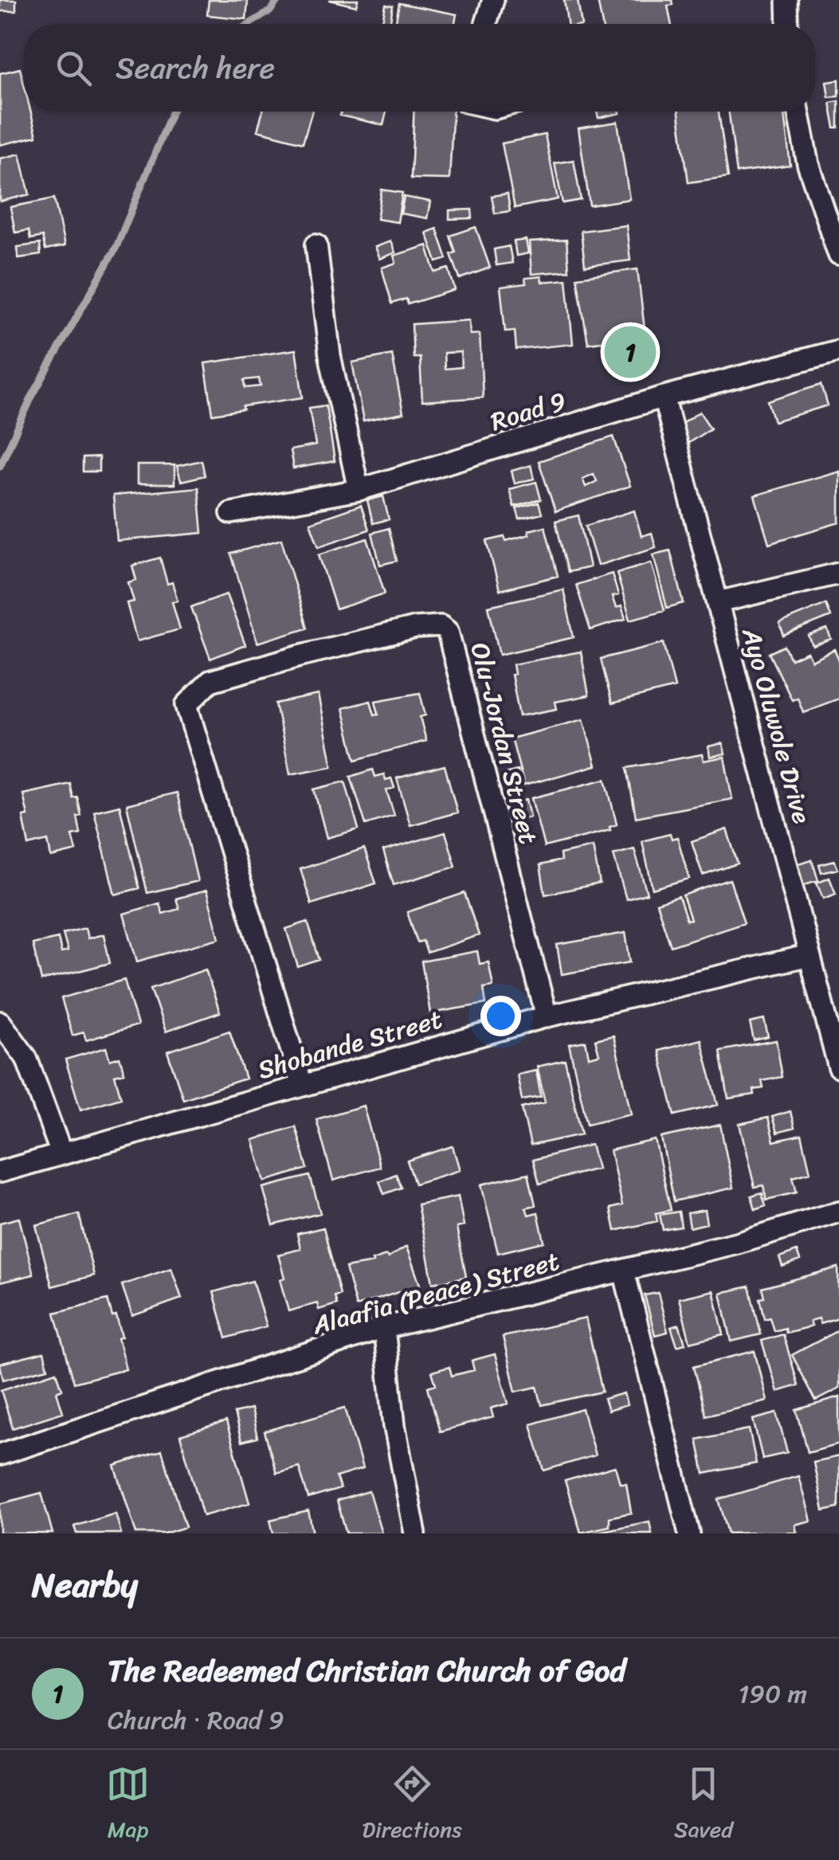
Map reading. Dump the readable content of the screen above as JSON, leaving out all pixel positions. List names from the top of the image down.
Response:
{
  "streets": {
    "street": [
      "Road 9",
      "Ayo Oluwole Drive",
      "Olu-Jordan Street",
      "Shobande Street",
      "Alaafia (Peace) Street"
    ]
  },
  "crossings": [
    ["Road 9", "Ayo Oluwole Drive"],
    ["Ayo Oluwole Drive", "Shobande Street"],
    ["Olu-Jordan Street", "Shobande Street"]
  ],
  "page": {
    "search": "Search here",
    "pins": "1",
    "heading": "Nearby",
    "list": [
      {
        "mark": "1",
        "name": "The Redeemed Christian Church of God",
        "note": "Church · Road 9",
        "value": "190 m"
      }
    ],
    "nav": ["Map", "Directions", "Saved"]
  }
}
